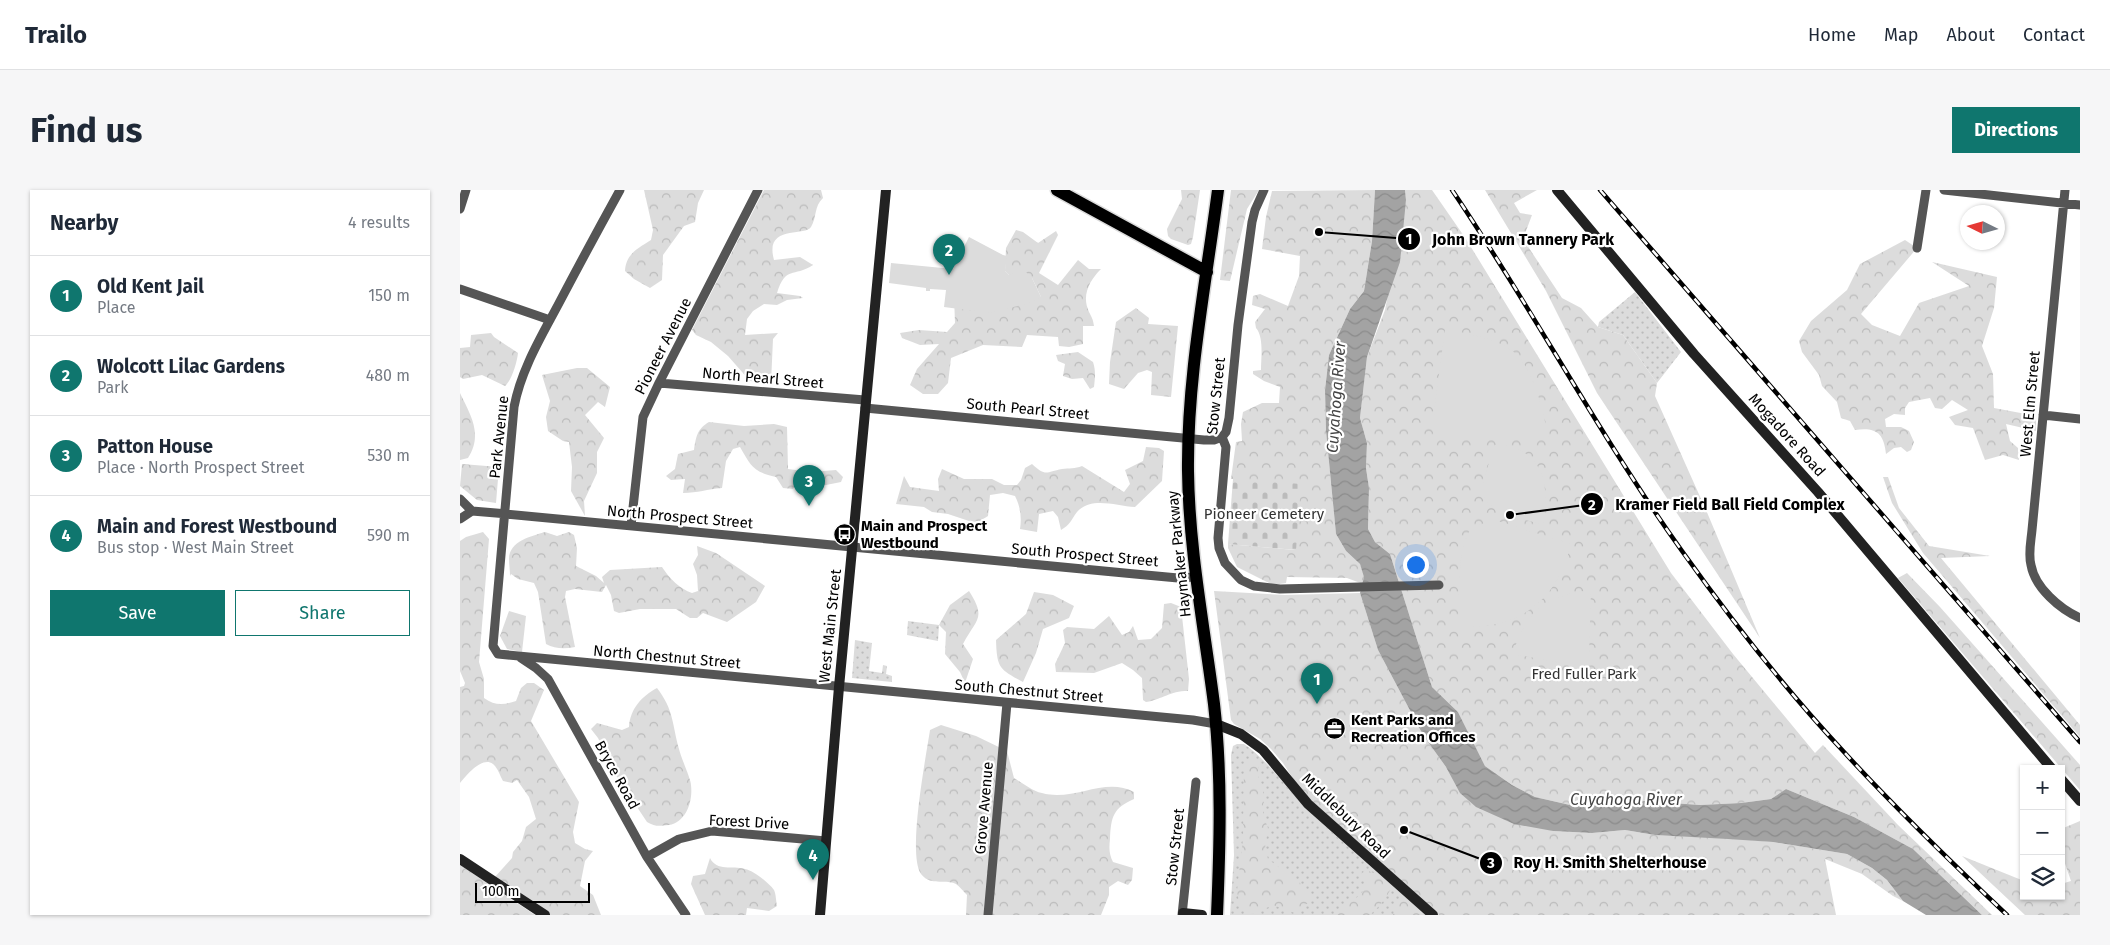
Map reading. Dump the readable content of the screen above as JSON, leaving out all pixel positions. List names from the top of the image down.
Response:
{
  "streets": {
    "main road": ["Haymaker Parkway"],
    "street": [
      "Pioneer Avenue",
      "North Pearl Street",
      "Stow Street",
      "West Elm Street",
      "South Pearl Street",
      "Mogadore Road",
      "Park Avenue",
      "North Prospect Street",
      "South Prospect Street",
      "West Main Street",
      "North Chestnut Street",
      "South Chestnut Street",
      "Bryce Road",
      "Grove Avenue",
      "Middlebury Road",
      "Forest Drive"
    ]
  },
  "crossings": [
    ["Pioneer Avenue", "North Pearl Street"],
    ["Pioneer Avenue", "North Prospect Street"],
    ["North Pearl Street", "South Pearl Street"],
    ["North Pearl Street", "West Main Street"],
    ["Stow Street", "South Pearl Street"],
    ["South Pearl Street", "Haymaker Parkway"],
    ["South Pearl Street", "West Main Street"],
    ["Park Avenue", "North Prospect Street"],
    ["Park Avenue", "North Chestnut Street"],
    ["North Prospect Street", "South Prospect Street"],
    ["North Prospect Street", "West Main Street"],
    ["Haymaker Parkway", "South Prospect Street"],
    ["Haymaker Parkway", "South Chestnut Street"],
    ["Haymaker Parkway", "Middlebury Road"],
    ["South Prospect Street", "West Main Street"],
    ["West Main Street", "North Chestnut Street"],
    ["West Main Street", "South Chestnut Street"],
    ["West Main Street", "Forest Drive"],
    ["North Chestnut Street", "South Chestnut Street"],
    ["North Chestnut Street", "Bryce Road"],
    ["South Chestnut Street", "Grove Avenue"],
    ["South Chestnut Street", "Middlebury Road"],
    ["Bryce Road", "Forest Drive"]
  ],
  "water": ["Cuyahoga River"],
  "parks": ["Pioneer Cemetery", "Fred Fuller Park"],
  "places": {
    "other": ["John Brown Tannery Park", "Kramer Field Ball Field Complex", "Roy H. Smith Shelterhouse"],
    "bus stop": ["Main and Prospect Westbound"],
    "office": ["Kent Parks and Recreation Offices"]
  },
  "scale_bar": "100 m",
  "north": "left",
  "page": {
    "header": "Trailo",
    "nav": [
      "Home",
      "Map",
      "About",
      "Contact"
    ],
    "buttons": [
      "Directions",
      ["Save", "Share"]
    ],
    "title": "Find us",
    "heading": ["Nearby", "4 results"],
    "pins": [
      "2",
      "3",
      "1",
      "4"
    ],
    "list": [
      {
        "mark": "1",
        "name": "Old Kent Jail",
        "note": "Place",
        "value": "150 m"
      },
      {
        "mark": "2",
        "name": "Wolcott Lilac Gardens",
        "note": "Park",
        "value": "480 m"
      },
      {
        "mark": "3",
        "name": "Patton House",
        "note": "Place · North Prospect Street",
        "value": "530 m"
      },
      {
        "mark": "4",
        "name": "Main and Forest Westbound",
        "note": "Bus stop · West Main Street",
        "value": "590 m"
      }
    ],
    "map_buttons": ["+", "−"],
    "scale": "100 m"
  }
}
